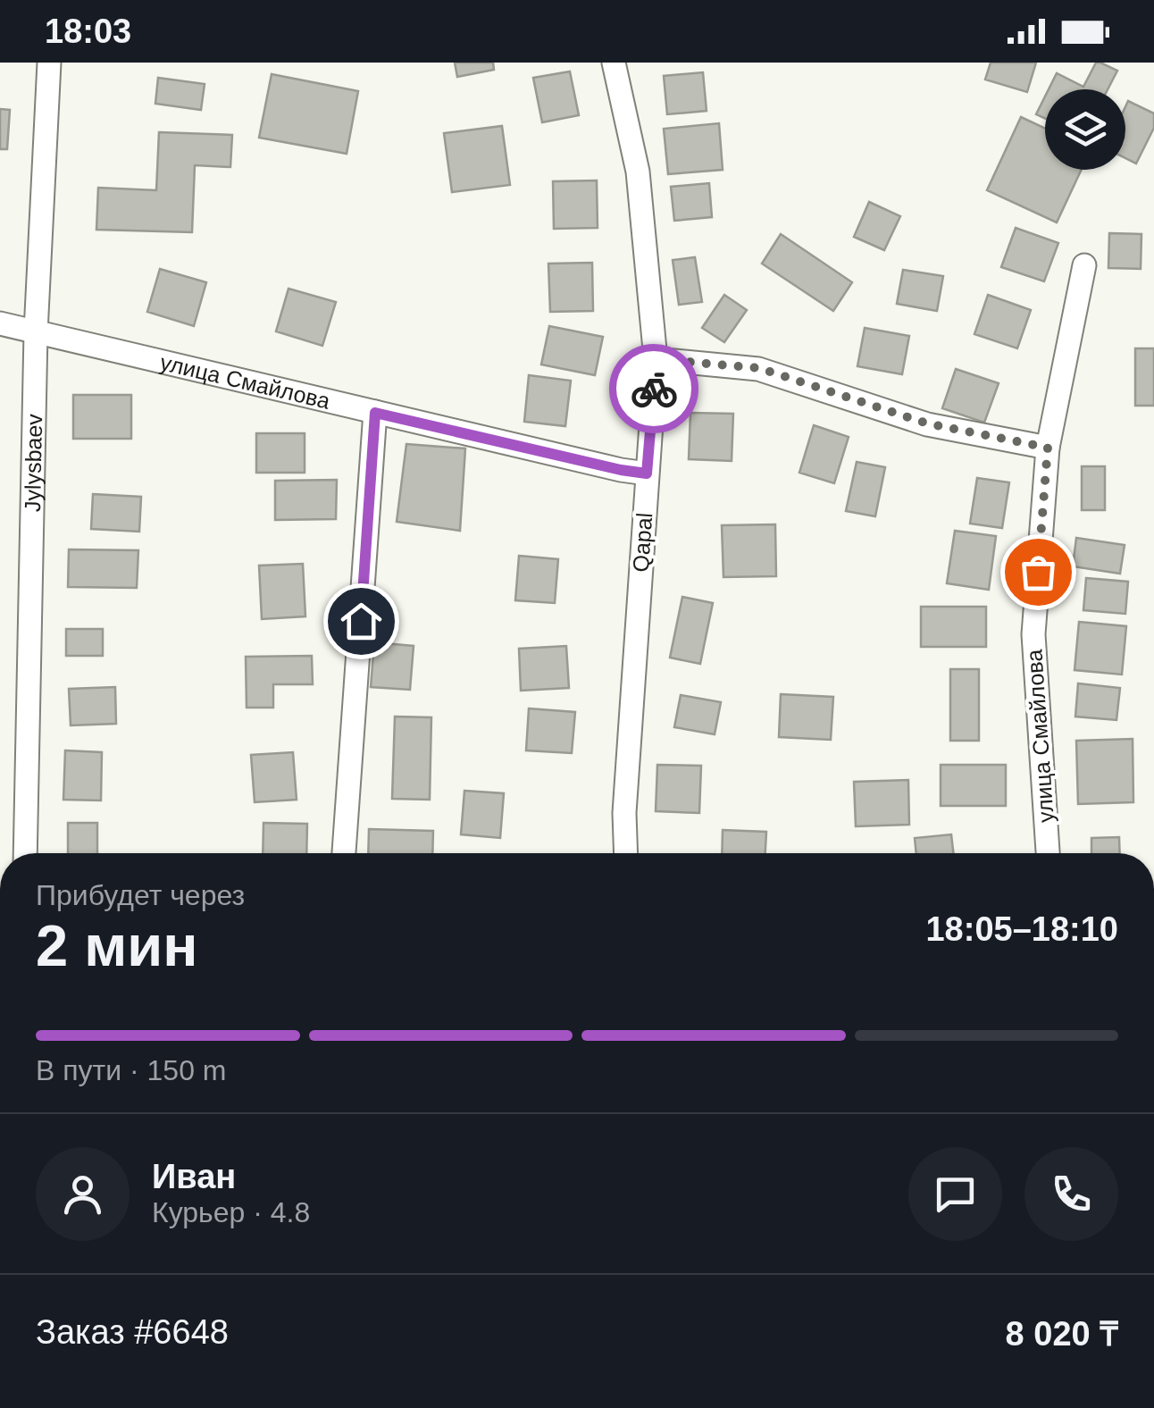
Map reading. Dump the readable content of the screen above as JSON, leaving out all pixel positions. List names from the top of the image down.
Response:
{
  "streets": {
    "street": ["улица Смайлова", "Jylysbaev", "Qapal"]
  },
  "crossings": [
    ["улица Смайлова", "Jylysbaev"],
    ["улица Смайлова", "Qapal"]
  ],
  "page": {
    "status": "18:03",
    "heading": ["2 мин", "Прибудет через", "18:05–18:10"],
    "panel": [
      "Иван",
      "Курьер · 4.8",
      "Заказ #6648",
      "8 020 ₸"
    ],
    "bar": "В пути · 150 m"
  }
}
